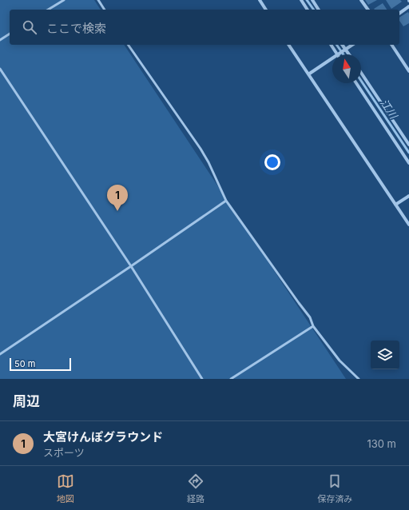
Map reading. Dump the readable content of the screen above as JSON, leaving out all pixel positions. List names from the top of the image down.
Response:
{
  "water": ["江川"],
  "scale_bar": "50 m",
  "north": "top",
  "page": {
    "search": "ここで検索",
    "pins": "1",
    "scale": "50 m",
    "heading": "周辺",
    "list": [
      {
        "mark": "1",
        "name": "大宮けんぽグラウンド",
        "note": "スポーツ",
        "value": "130 m"
      }
    ],
    "nav": ["地図", "経路", "保存済み"]
  }
}
